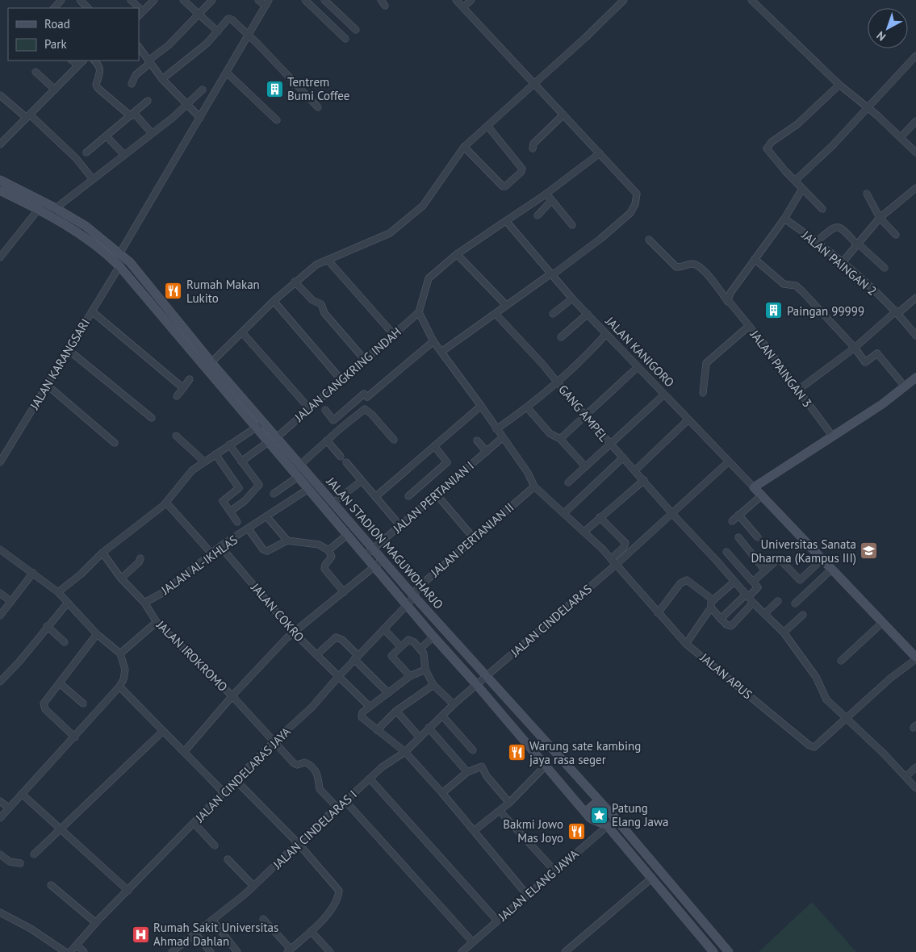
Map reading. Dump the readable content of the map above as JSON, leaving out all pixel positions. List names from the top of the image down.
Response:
{
  "streets": {
    "main road": ["JALAN KANIGORO", "JALAN STADION MAGUWOHARJO"],
    "street": [
      "JALAN PAINGAN 2",
      "JALAN KARANGSARI",
      "JALAN PAINGAN 3",
      "JALAN CANGKRING INDAH",
      "GANG AMPEL",
      "JALAN PERTANIAN I",
      "JALAN PERTANIAN II",
      "JALAN AL-IKHLAS",
      "JALAN COKRO",
      "JALAN CINDELARAS",
      "JALAN IROKROMO",
      "JALAN APUS",
      "JALAN CINDELARAS JAYA",
      "JALAN CINDELARAS I",
      "JALAN ELANG JAWA"
    ]
  },
  "crossings": [
    ["JALAN KANIGORO", "JALAN CINDELARAS"],
    ["JALAN KARANGSARI", "JALAN STADION MAGUWOHARJO"],
    ["JALAN CANGKRING INDAH", "JALAN STADION MAGUWOHARJO"],
    ["GANG AMPEL", "JALAN CINDELARAS"],
    ["GANG AMPEL", "JALAN APUS"],
    ["JALAN PERTANIAN I", "JALAN STADION MAGUWOHARJO"],
    ["JALAN PERTANIAN II", "JALAN STADION MAGUWOHARJO"],
    ["JALAN PERTANIAN II", "JALAN APUS"],
    ["JALAN PERTANIAN II", "JALAN CINDELARAS JAYA"],
    ["JALAN STADION MAGUWOHARJO", "JALAN AL-IKHLAS"],
    ["JALAN STADION MAGUWOHARJO", "JALAN CINDELARAS"],
    ["JALAN STADION MAGUWOHARJO", "JALAN IROKROMO"],
    ["JALAN STADION MAGUWOHARJO", "JALAN CINDELARAS JAYA"],
    ["JALAN STADION MAGUWOHARJO", "JALAN CINDELARAS I"],
    ["JALAN STADION MAGUWOHARJO", "JALAN ELANG JAWA"],
    ["JALAN AL-IKHLAS", "JALAN COKRO"],
    ["JALAN AL-IKHLAS", "JALAN IROKROMO"],
    ["JALAN COKRO", "JALAN IROKROMO"],
    ["JALAN COKRO", "JALAN CINDELARAS JAYA"],
    ["JALAN CINDELARAS", "JALAN APUS"],
    ["JALAN CINDELARAS", "JALAN CINDELARAS I"]
  ],
  "places": {
    "building": ["Tentrem Bumi Coffee", "Paingan 99999"],
    "restaurant": ["Rumah Makan Lukito", "Warung sate kambing jaya rasa seger", "Bakmi Jowo Mas Joyo"],
    "school or university": ["Universitas Sanata Dharma (Kampus III)"],
    "place": ["Patung Elang Jawa"],
    "hospital": ["Rumah Sakit Universitas Ahmad Dahlan"]
  },
  "legend": ["Road", "Park"],
  "north": "bottom left"
}
